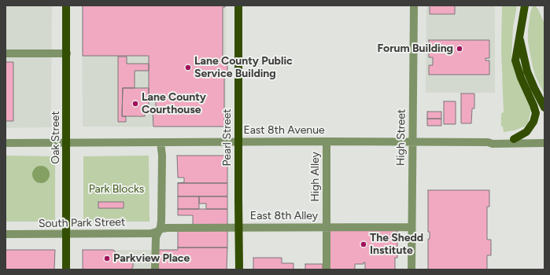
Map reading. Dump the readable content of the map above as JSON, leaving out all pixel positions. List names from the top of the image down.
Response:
{
  "streets": {
    "main road": ["Oak Street", "Pearl Street"],
    "street": [
      "East 8th Avenue",
      "High Street",
      "High Alley",
      "East 8th Alley",
      "South Park Street"
    ]
  },
  "crossings": [
    ["East 8th Avenue", "Oak Street"],
    ["East 8th Avenue", "Pearl Street"],
    ["East 8th Avenue", "High Street"],
    ["East 8th Avenue", "High Alley"],
    ["Oak Street", "South Park Street"],
    ["Pearl Street", "East 8th Alley"],
    ["High Street", "East 8th Alley"],
    ["High Alley", "East 8th Alley"],
    ["East 8th Alley", "South Park Street"]
  ],
  "parks": ["Park Blocks"],
  "places": [
    "Forum Building",
    "Lane County Public Service Building",
    "Lane County Courthouse",
    "The Shedd Institute",
    "Parkview Place"
  ]
}
